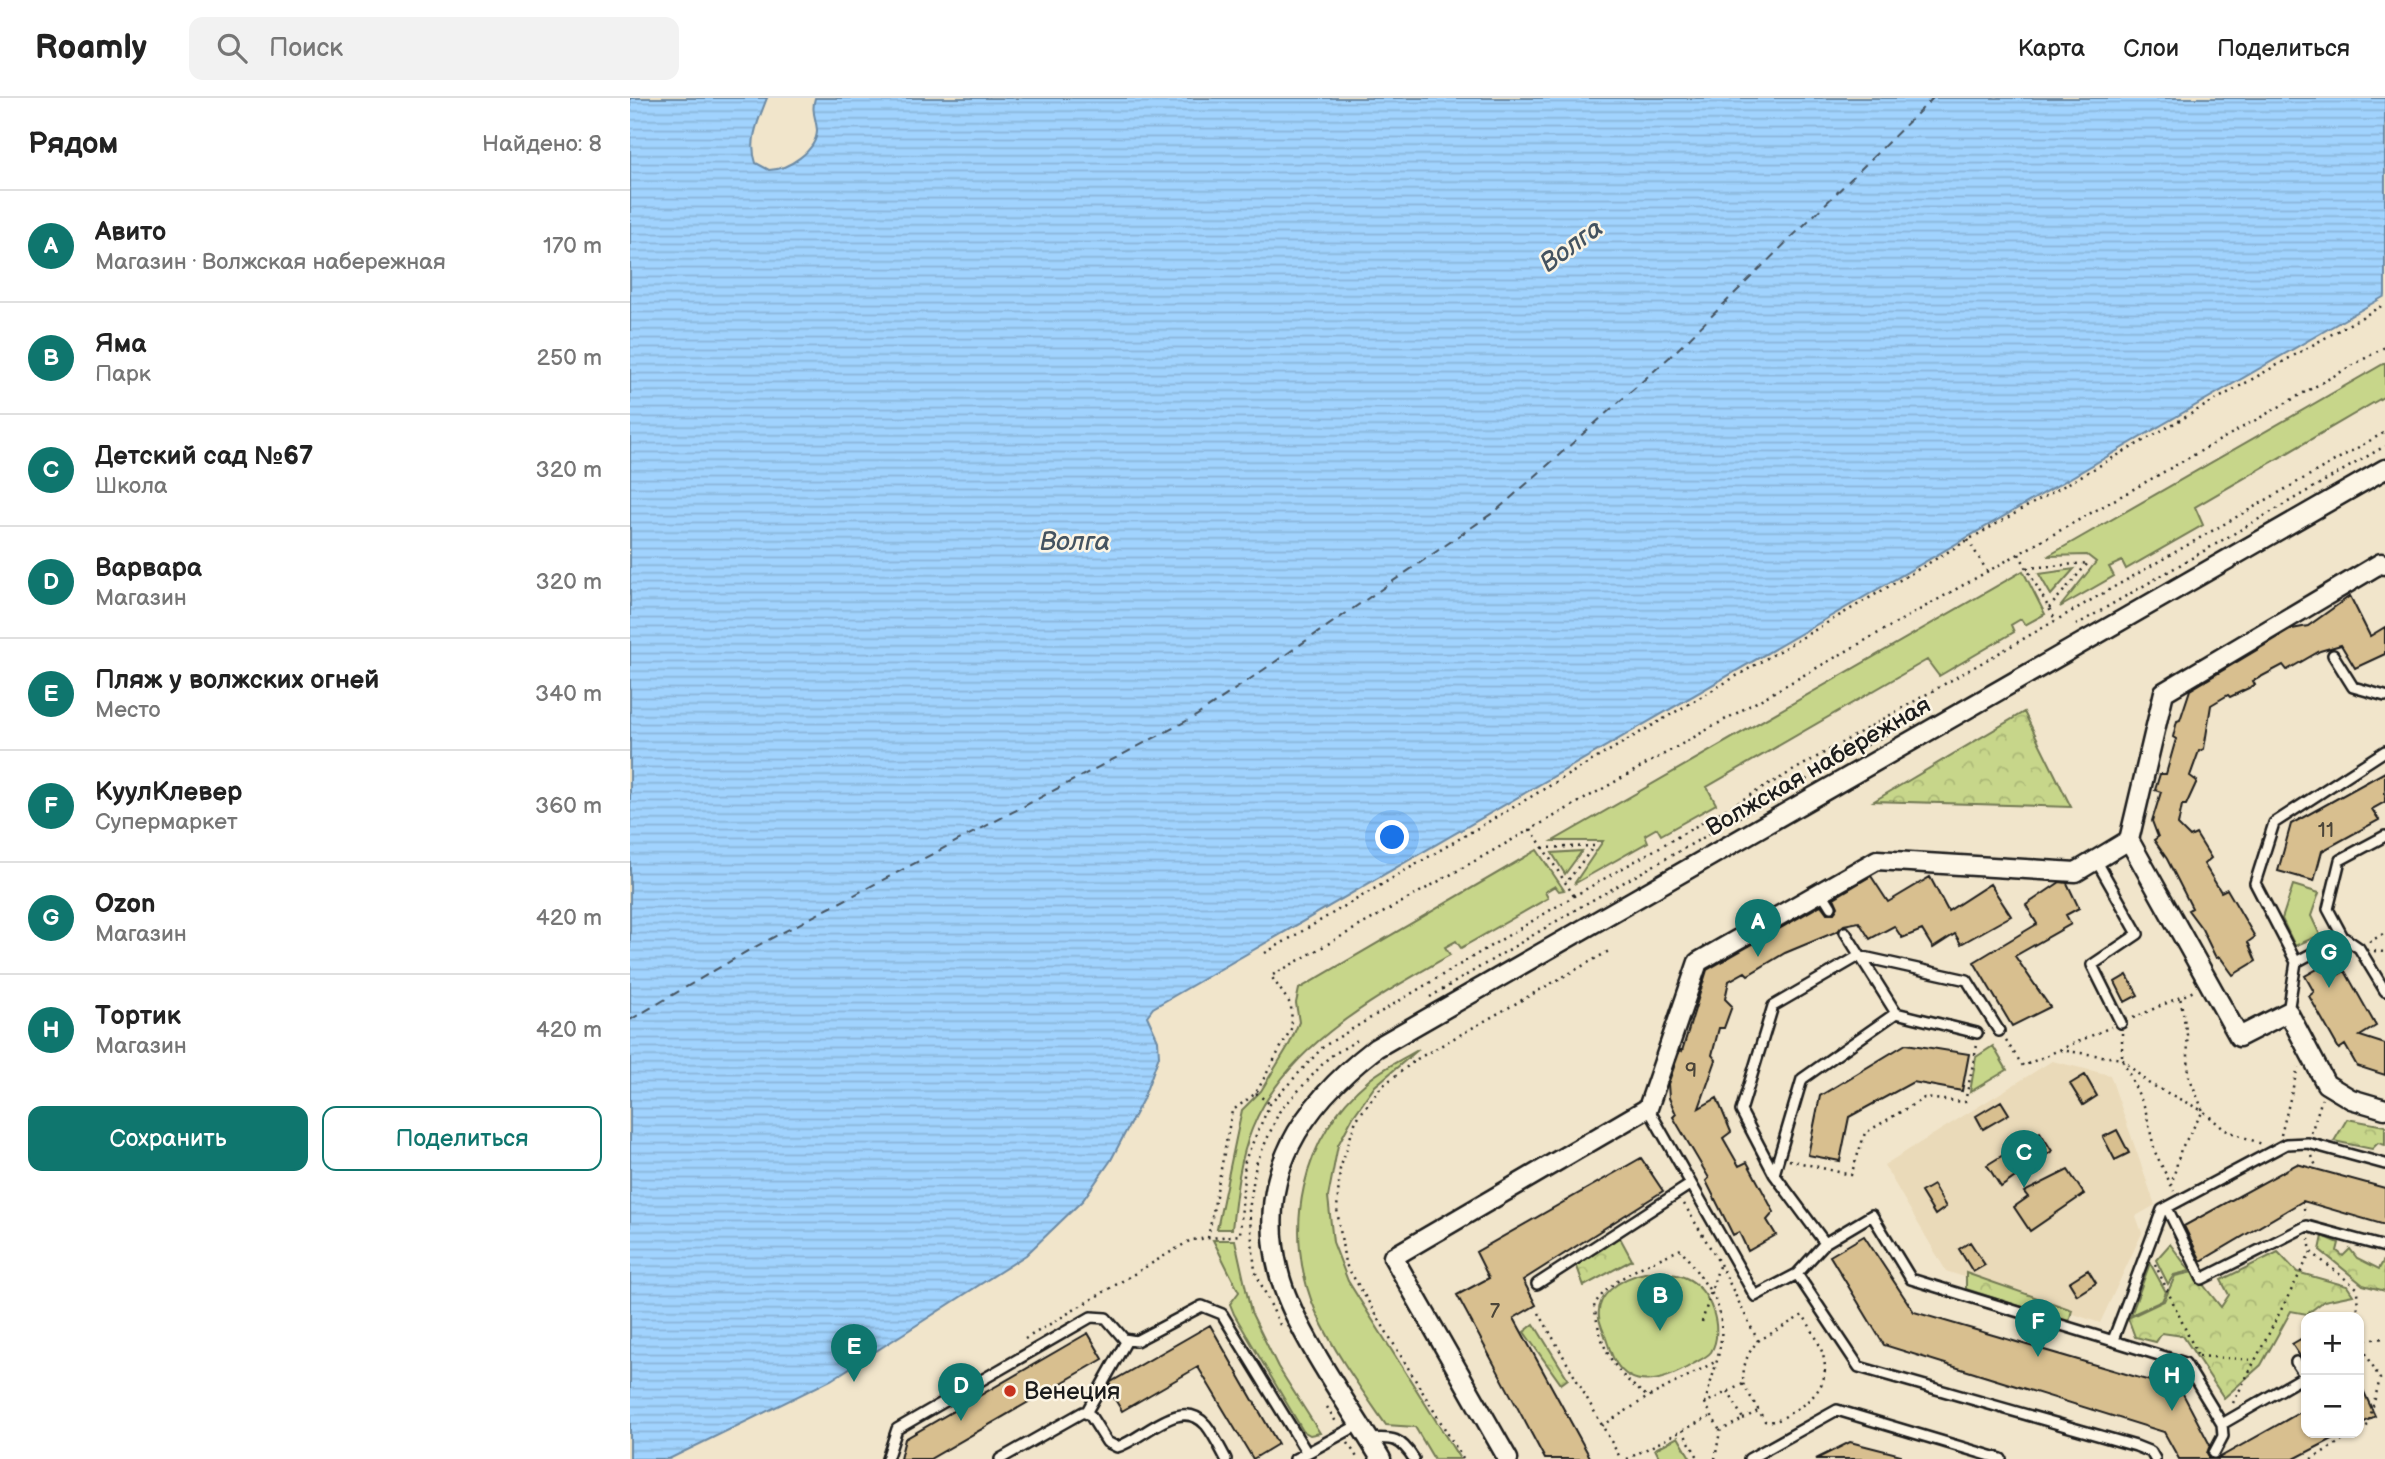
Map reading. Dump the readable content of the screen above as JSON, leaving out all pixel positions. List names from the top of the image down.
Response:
{
  "streets": {
    "street": ["Волжская набережная"]
  },
  "water": ["Волга"],
  "places": ["Венеция"],
  "house_numbers": ["11", "9", "7"],
  "page": {
    "header": "Roamly",
    "search": "Поиск",
    "nav": ["Карта", "Слои", "Поделиться"],
    "heading": ["Рядом", "Найдено: 8"],
    "list": [
      {
        "mark": "A",
        "name": "Авито",
        "note": "Магазин · Волжская набережная",
        "value": "170 m"
      },
      {
        "mark": "B",
        "name": "Яма",
        "note": "Парк",
        "value": "250 m"
      },
      {
        "mark": "C",
        "name": "Детский сад №67",
        "note": "Школа",
        "value": "320 m"
      },
      {
        "mark": "D",
        "name": "Варвара",
        "note": "Магазин",
        "value": "320 m"
      },
      {
        "mark": "E",
        "name": "Пляж у волжских огней",
        "note": "Место",
        "value": "340 m"
      },
      {
        "mark": "F",
        "name": "КуулКлевер",
        "note": "Супермаркет",
        "value": "360 m"
      },
      {
        "mark": "G",
        "name": "Ozon",
        "note": "Магазин",
        "value": "420 m"
      },
      {
        "mark": "H",
        "name": "Тортик",
        "note": "Магазин",
        "value": "420 m"
      }
    ],
    "pins": [
      "A",
      "G",
      "C",
      "B",
      "F",
      "E",
      "H",
      "D"
    ],
    "buttons": ["Сохранить", "Поделиться"],
    "map_buttons": ["+", "−"]
  }
}
